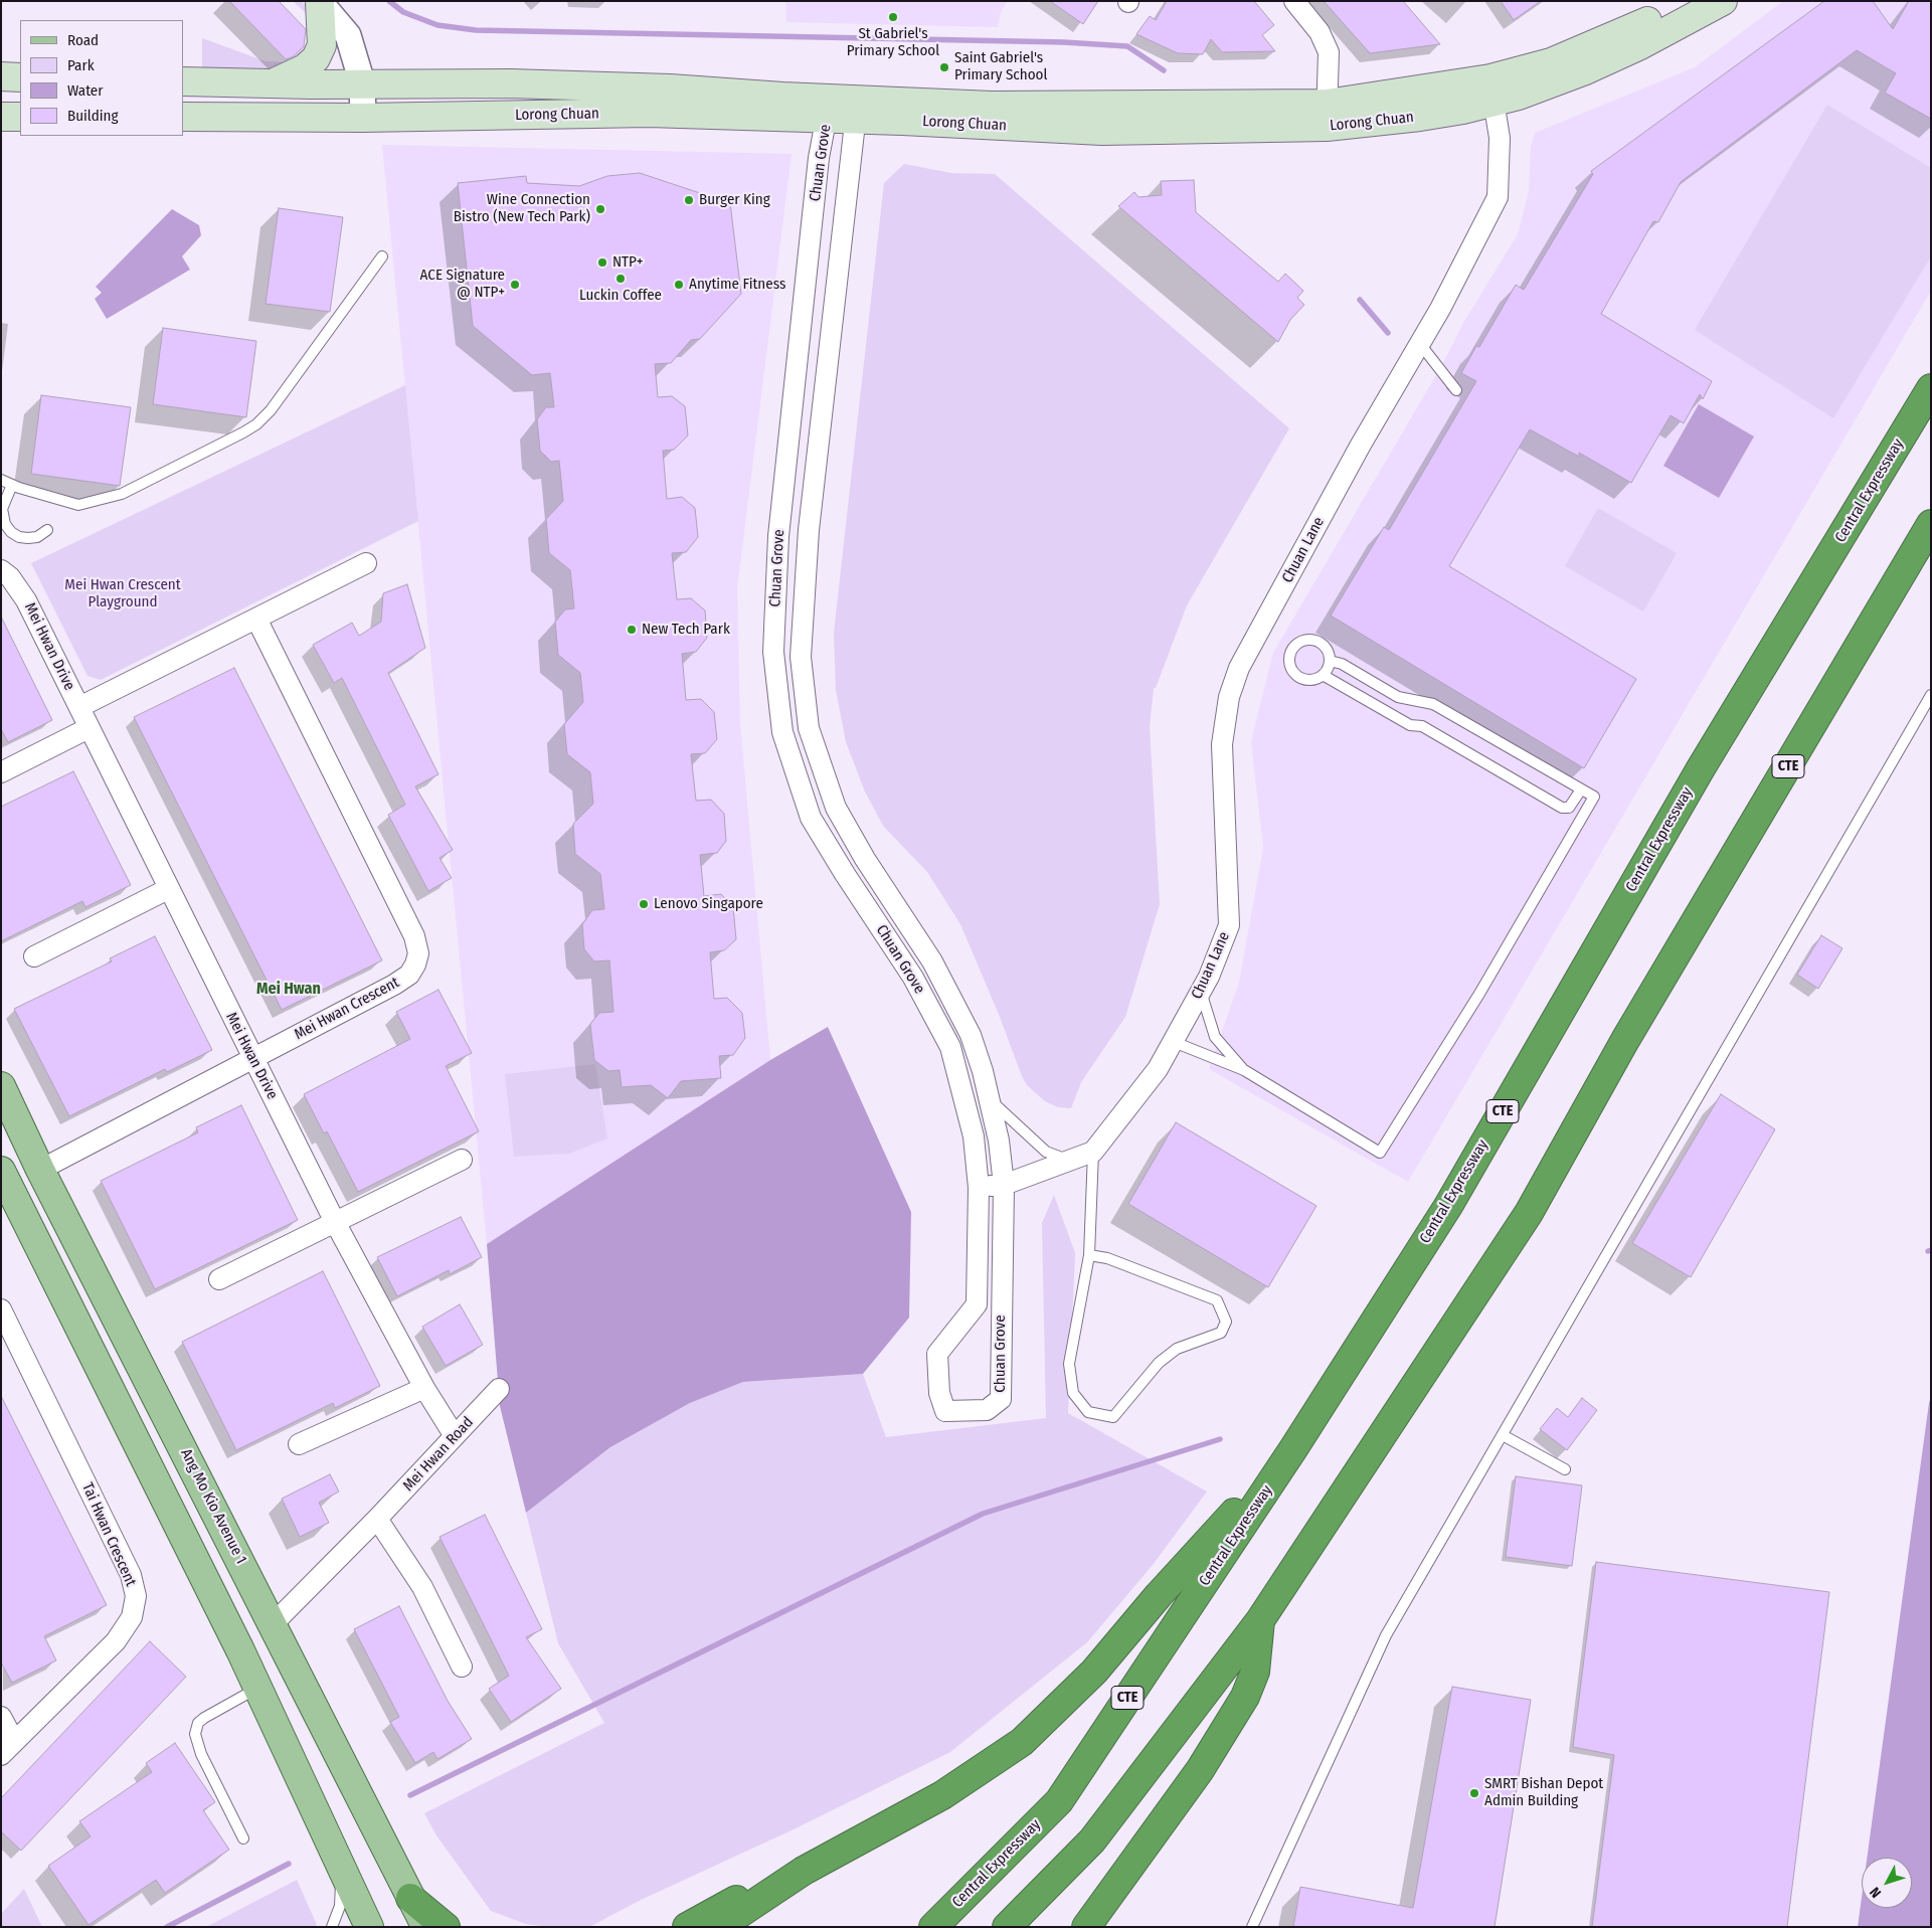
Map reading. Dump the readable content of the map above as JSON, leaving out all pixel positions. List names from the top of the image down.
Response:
{
  "streets": {
    "highway": ["Central Expressway", "CTE"],
    "main road": ["Lorong Chuan", "Ang Mo Kio Avenue 1"],
    "street": [
      "Chuan Grove",
      "Chuan Lane",
      "Mei Hwan Drive",
      "Mei Hwan Crescent",
      "Mei Hwan Road",
      "Tai Hwan Crescent"
    ]
  },
  "crossings": [
    ["Lorong Chuan", "Chuan Grove"],
    ["Lorong Chuan", "Chuan Lane"],
    ["Mei Hwan Drive", "Mei Hwan Crescent"],
    ["Mei Hwan Drive", "Mei Hwan Road"],
    ["Mei Hwan Crescent", "Ang Mo Kio Avenue 1"],
    ["Mei Hwan Road", "Ang Mo Kio Avenue 1"]
  ],
  "districts": ["Mei Hwan"],
  "parks": ["Mei Hwan Crescent Playground"],
  "places": [
    "St Gabriel's Primary School",
    "Saint Gabriel's Primary School",
    "Burger King",
    "Wine Connection Bistro (New Tech Park)",
    "NTP+",
    "Luckin Coffee",
    "ACE Signature @ NTP+",
    "Anytime Fitness",
    "New Tech Park",
    "Lenovo Singapore",
    "SMRT Bishan Depot Admin Building"
  ],
  "legend": [
    "Road",
    "Park",
    "Water",
    "Building"
  ],
  "north": "bottom left"
}
